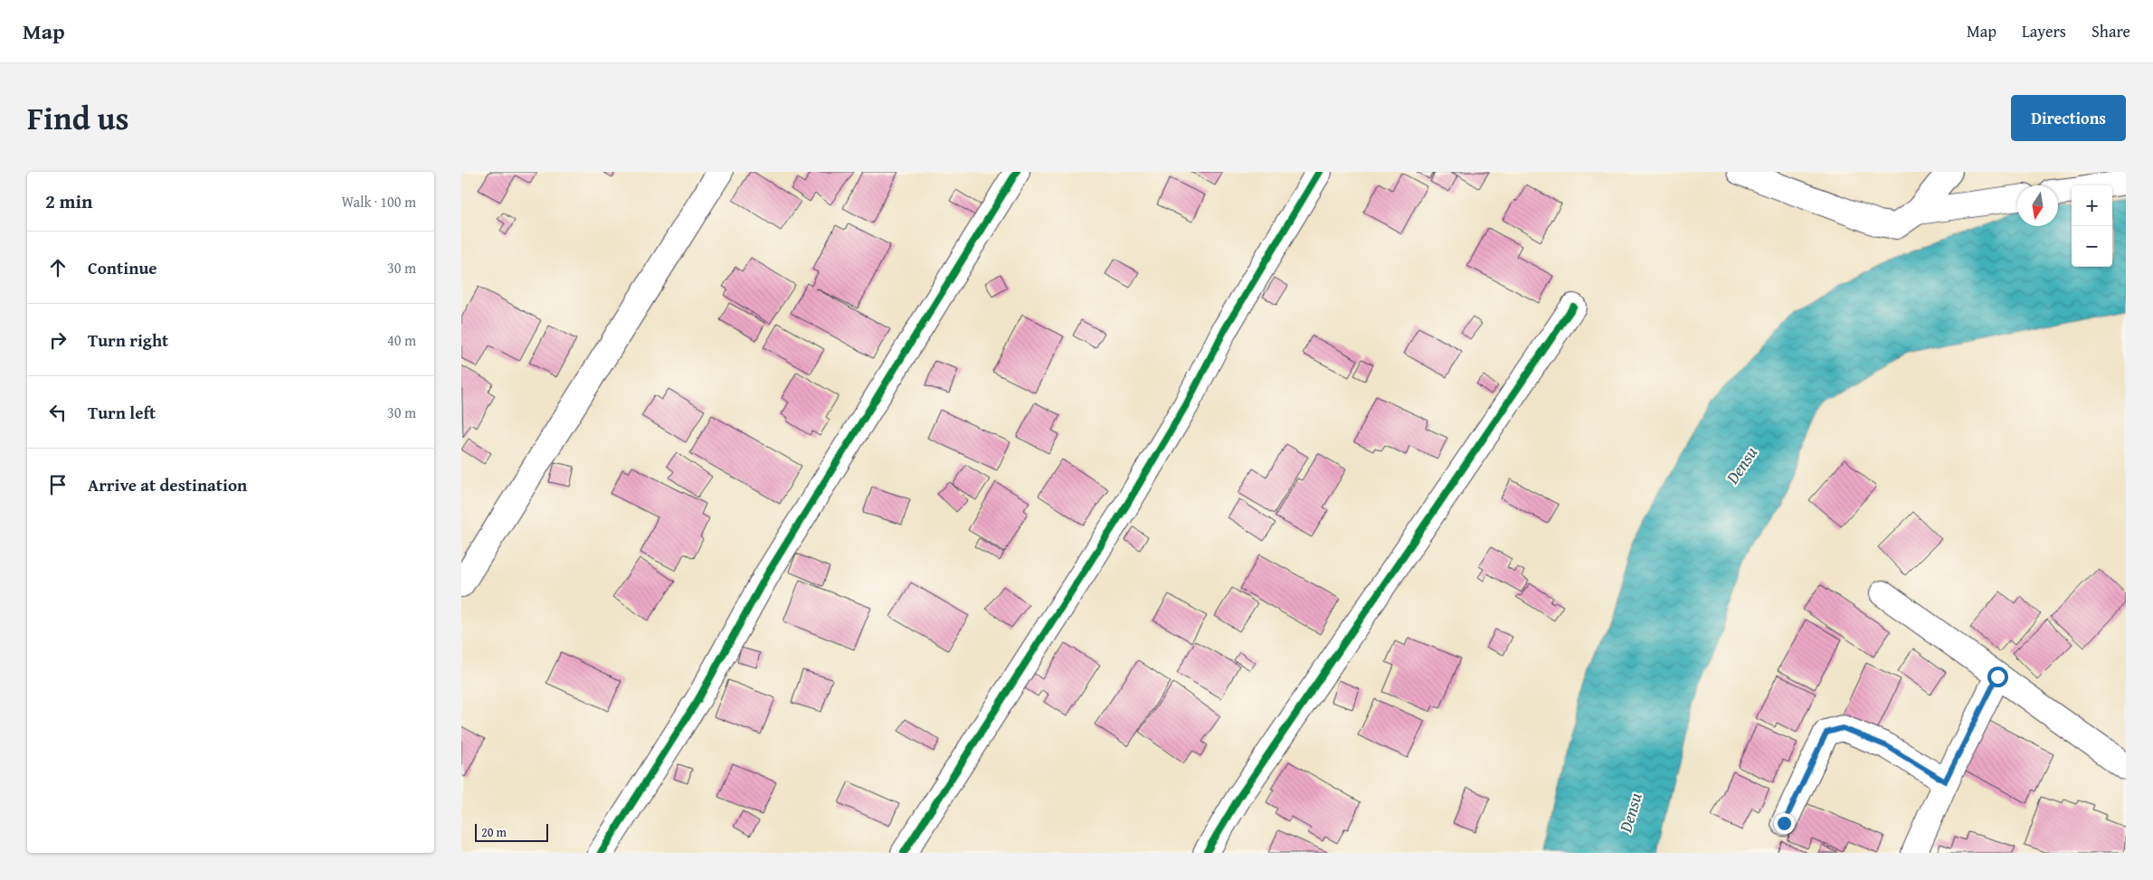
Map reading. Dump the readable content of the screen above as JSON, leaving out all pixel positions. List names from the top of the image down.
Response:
{
  "water": ["Densu"],
  "scale_bar": "20 m",
  "north": "bottom",
  "page": {
    "header": "Map",
    "nav": ["Map", "Layers", "Share"],
    "title": "Find us",
    "buttons": "Directions",
    "heading": ["2 min", "Walk · 100 m"],
    "map_buttons": ["+", "−"],
    "list": [
      ["Continue", "30 m"],
      ["Turn right", "40 m"],
      ["Turn left", "30 m"],
      "Arrive at destination"
    ],
    "scale": "20 m"
  }
}
